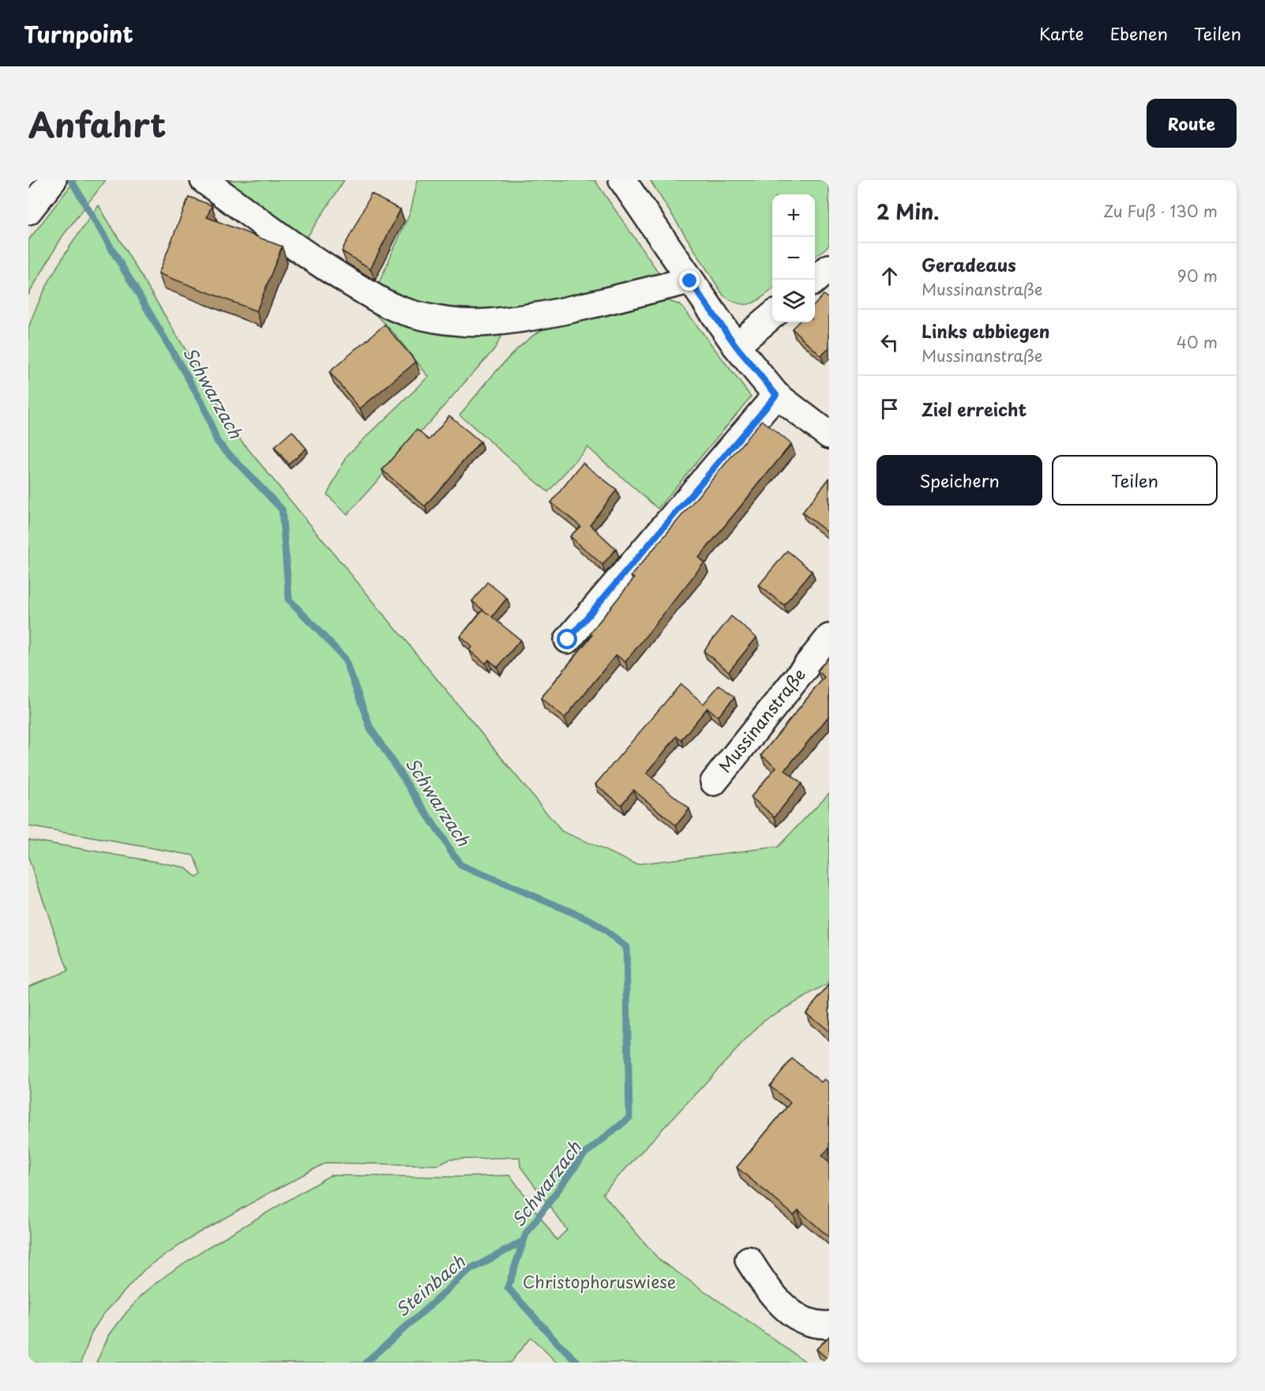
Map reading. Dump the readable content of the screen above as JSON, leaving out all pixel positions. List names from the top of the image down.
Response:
{
  "streets": {
    "street": ["Mussinanstraße"]
  },
  "water": ["Schwarzach", "Steinbach"],
  "parks": ["Christophoruswiese"],
  "page": {
    "header": "Turnpoint",
    "nav": ["Karte", "Ebenen", "Teilen"],
    "title": "Anfahrt",
    "buttons": [
      "Route",
      ["Speichern", "Teilen"]
    ],
    "heading": ["2 Min.", "Zu Fuß · 130 m"],
    "map_buttons": ["+", "−"],
    "list": [
      ["Geradeaus", "Mussinanstraße", "90 m"],
      ["Links abbiegen", "Mussinanstraße", "40 m"],
      "Ziel erreicht"
    ]
  }
}
